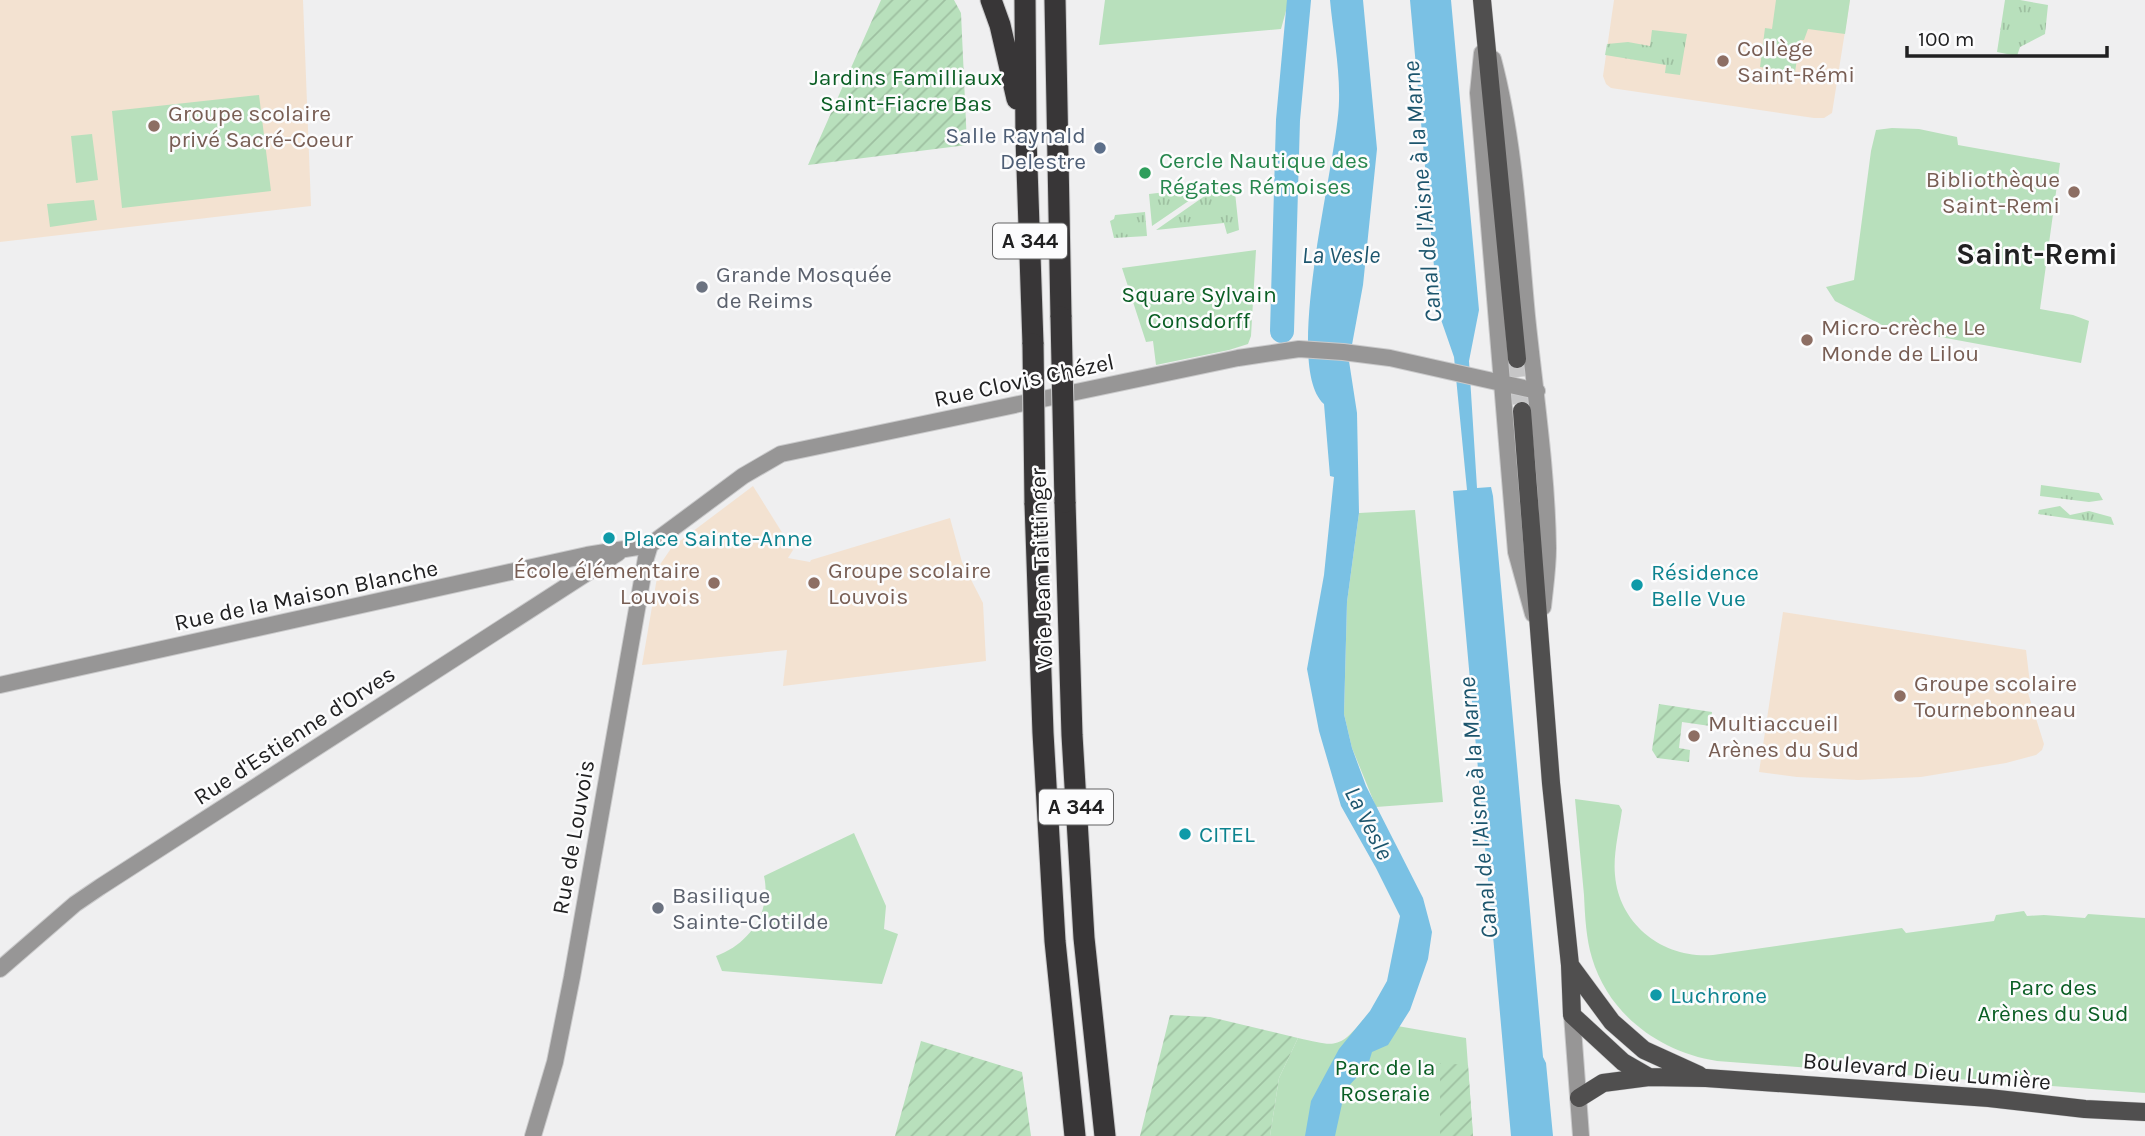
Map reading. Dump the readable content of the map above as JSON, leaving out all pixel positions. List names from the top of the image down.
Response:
{
  "streets": {
    "highway": ["A 344", "Voie Jean Taittinger"],
    "main road": ["Boulevard Dieu Lumière"],
    "street": [
      "Rue Clovis Chézel",
      "Rue de la Maison Blanche",
      "Rue d'Estienne d'Orves",
      "Rue de Louvois"
    ]
  },
  "crossings": [
    ["Rue Clovis Chézel", "Rue de la Maison Blanche"],
    ["Rue Clovis Chézel", "Rue de Louvois"],
    ["Rue de la Maison Blanche", "Rue d'Estienne d'Orves"],
    ["Rue de la Maison Blanche", "Rue de Louvois"]
  ],
  "districts": ["Saint-Remi"],
  "water": ["Canal de l'Aisne à la Marne", "La Vesle"],
  "parks": [
    "Jardins Familliaux Saint-Fiacre Bas",
    "Square Sylvain Consdorff",
    "Parc des Arènes du Sud",
    "Parc de la Roseraie"
  ],
  "places": [
    "Collège Saint-Rémi",
    "Groupe scolaire privé Sacré-Coeur",
    "Salle Raynald Delestre",
    "Cercle Nautique des Régates Rémoises",
    "Bibliothèque Saint-Remi",
    "Grande Mosquée de Reims",
    "Micro-crèche Le Monde de Lilou",
    "Place Sainte-Anne",
    "École élémentaire Louvois",
    "Groupe scolaire Louvois",
    "Résidence Belle Vue",
    "Groupe scolaire Tournebonneau",
    "Multiaccueil Arènes du Sud",
    "CITEL",
    "Basilique Sainte-Clotilde",
    "Luchrone"
  ],
  "scale_bar": "100 m"
}
